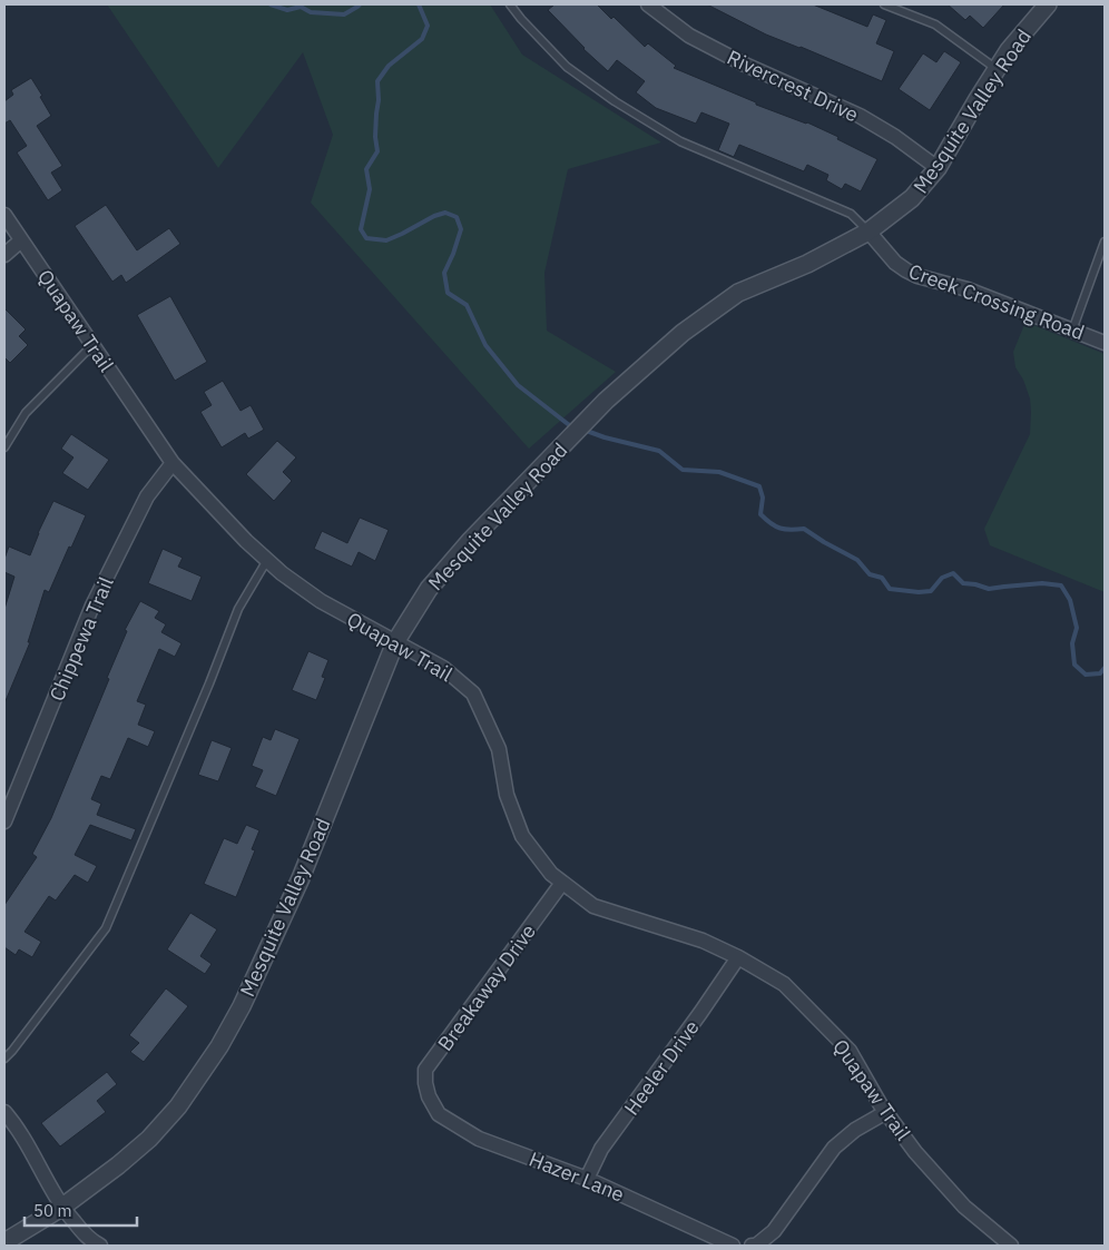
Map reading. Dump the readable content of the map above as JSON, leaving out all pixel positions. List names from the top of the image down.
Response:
{
  "streets": {
    "street": [
      "Rivercrest Drive",
      "Mesquite Valley Road",
      "Creek Crossing Road",
      "Quapaw Trail",
      "Chippewa Trail",
      "Breakaway Drive",
      "Heeler Drive",
      "Hazer Lane"
    ]
  },
  "crossings": [
    ["Rivercrest Drive", "Mesquite Valley Road"],
    ["Mesquite Valley Road", "Creek Crossing Road"],
    ["Mesquite Valley Road", "Quapaw Trail"],
    ["Quapaw Trail", "Chippewa Trail"],
    ["Quapaw Trail", "Breakaway Drive"],
    ["Quapaw Trail", "Heeler Drive"],
    ["Breakaway Drive", "Hazer Lane"],
    ["Heeler Drive", "Hazer Lane"]
  ],
  "scale_bar": "50 m"
}
